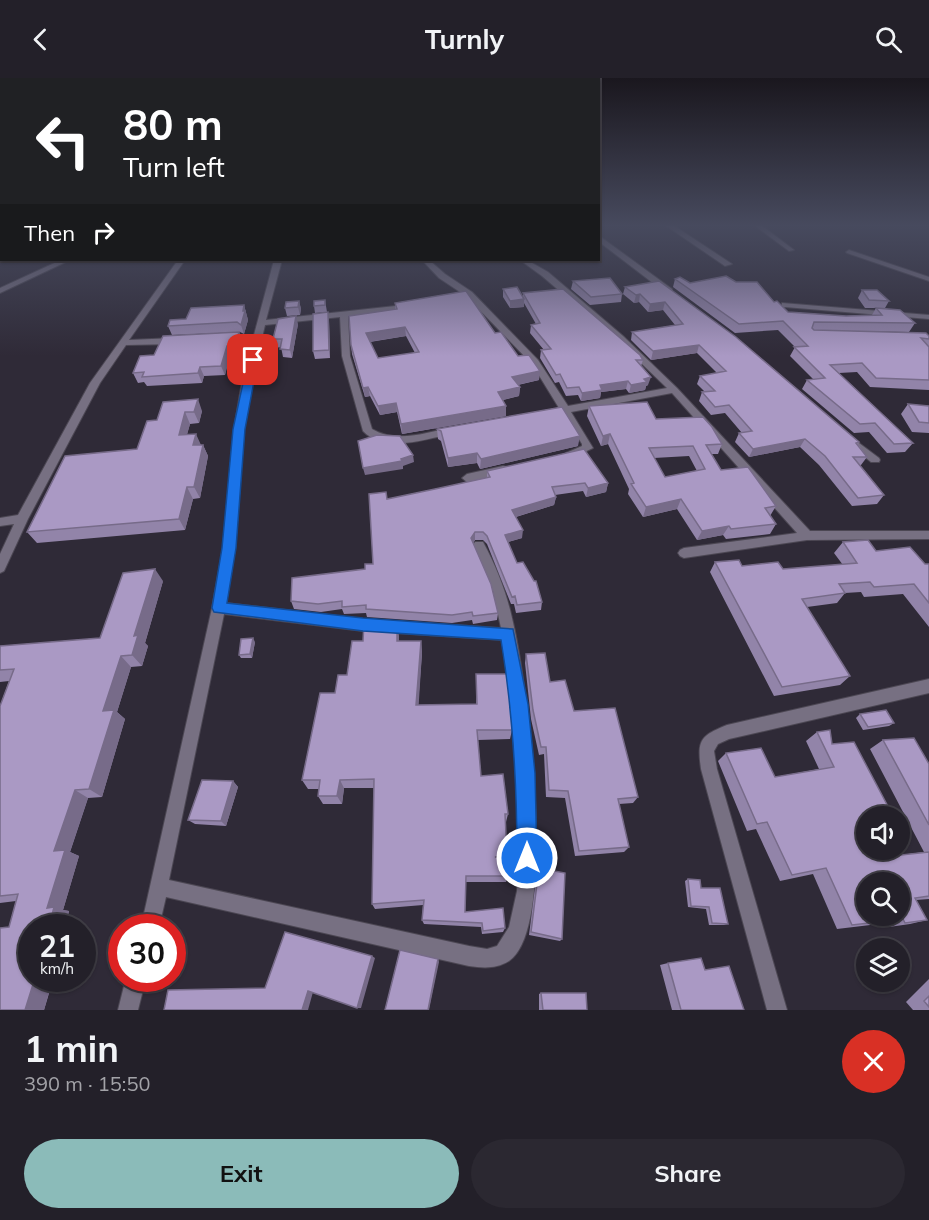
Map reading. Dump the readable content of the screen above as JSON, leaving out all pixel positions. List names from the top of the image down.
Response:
{
  "page": {
    "header": "Turnly",
    "turn": ["80 m", "Turn left"],
    "then": "Then",
    "speed": "21 km/h",
    "limit": "30",
    "heading": ["1 min", "390 m · 15:50"],
    "buttons": ["Exit", "Share"]
  }
}
